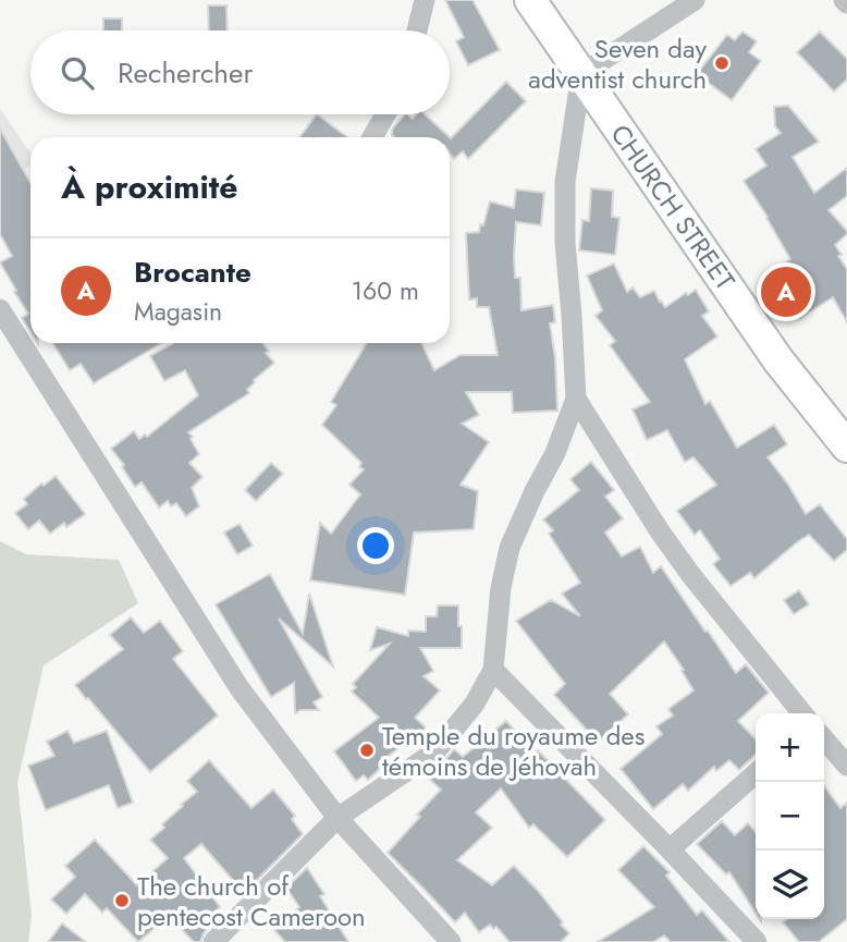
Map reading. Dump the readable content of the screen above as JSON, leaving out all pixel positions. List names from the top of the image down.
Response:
{
  "streets": {
    "main road": ["CHURCH STREET"]
  },
  "places": ["Seven day adventist church", "Temple du royaume des témoins de Jéhovah", "The church of pentecost Cameroon"],
  "page": {
    "search": "Rechercher",
    "heading": "À proximité",
    "list": [
      {
        "mark": "A",
        "name": "Brocante",
        "note": "Magasin",
        "value": "160 m"
      }
    ],
    "pins": "A",
    "map_buttons": ["+", "−"]
  }
}
